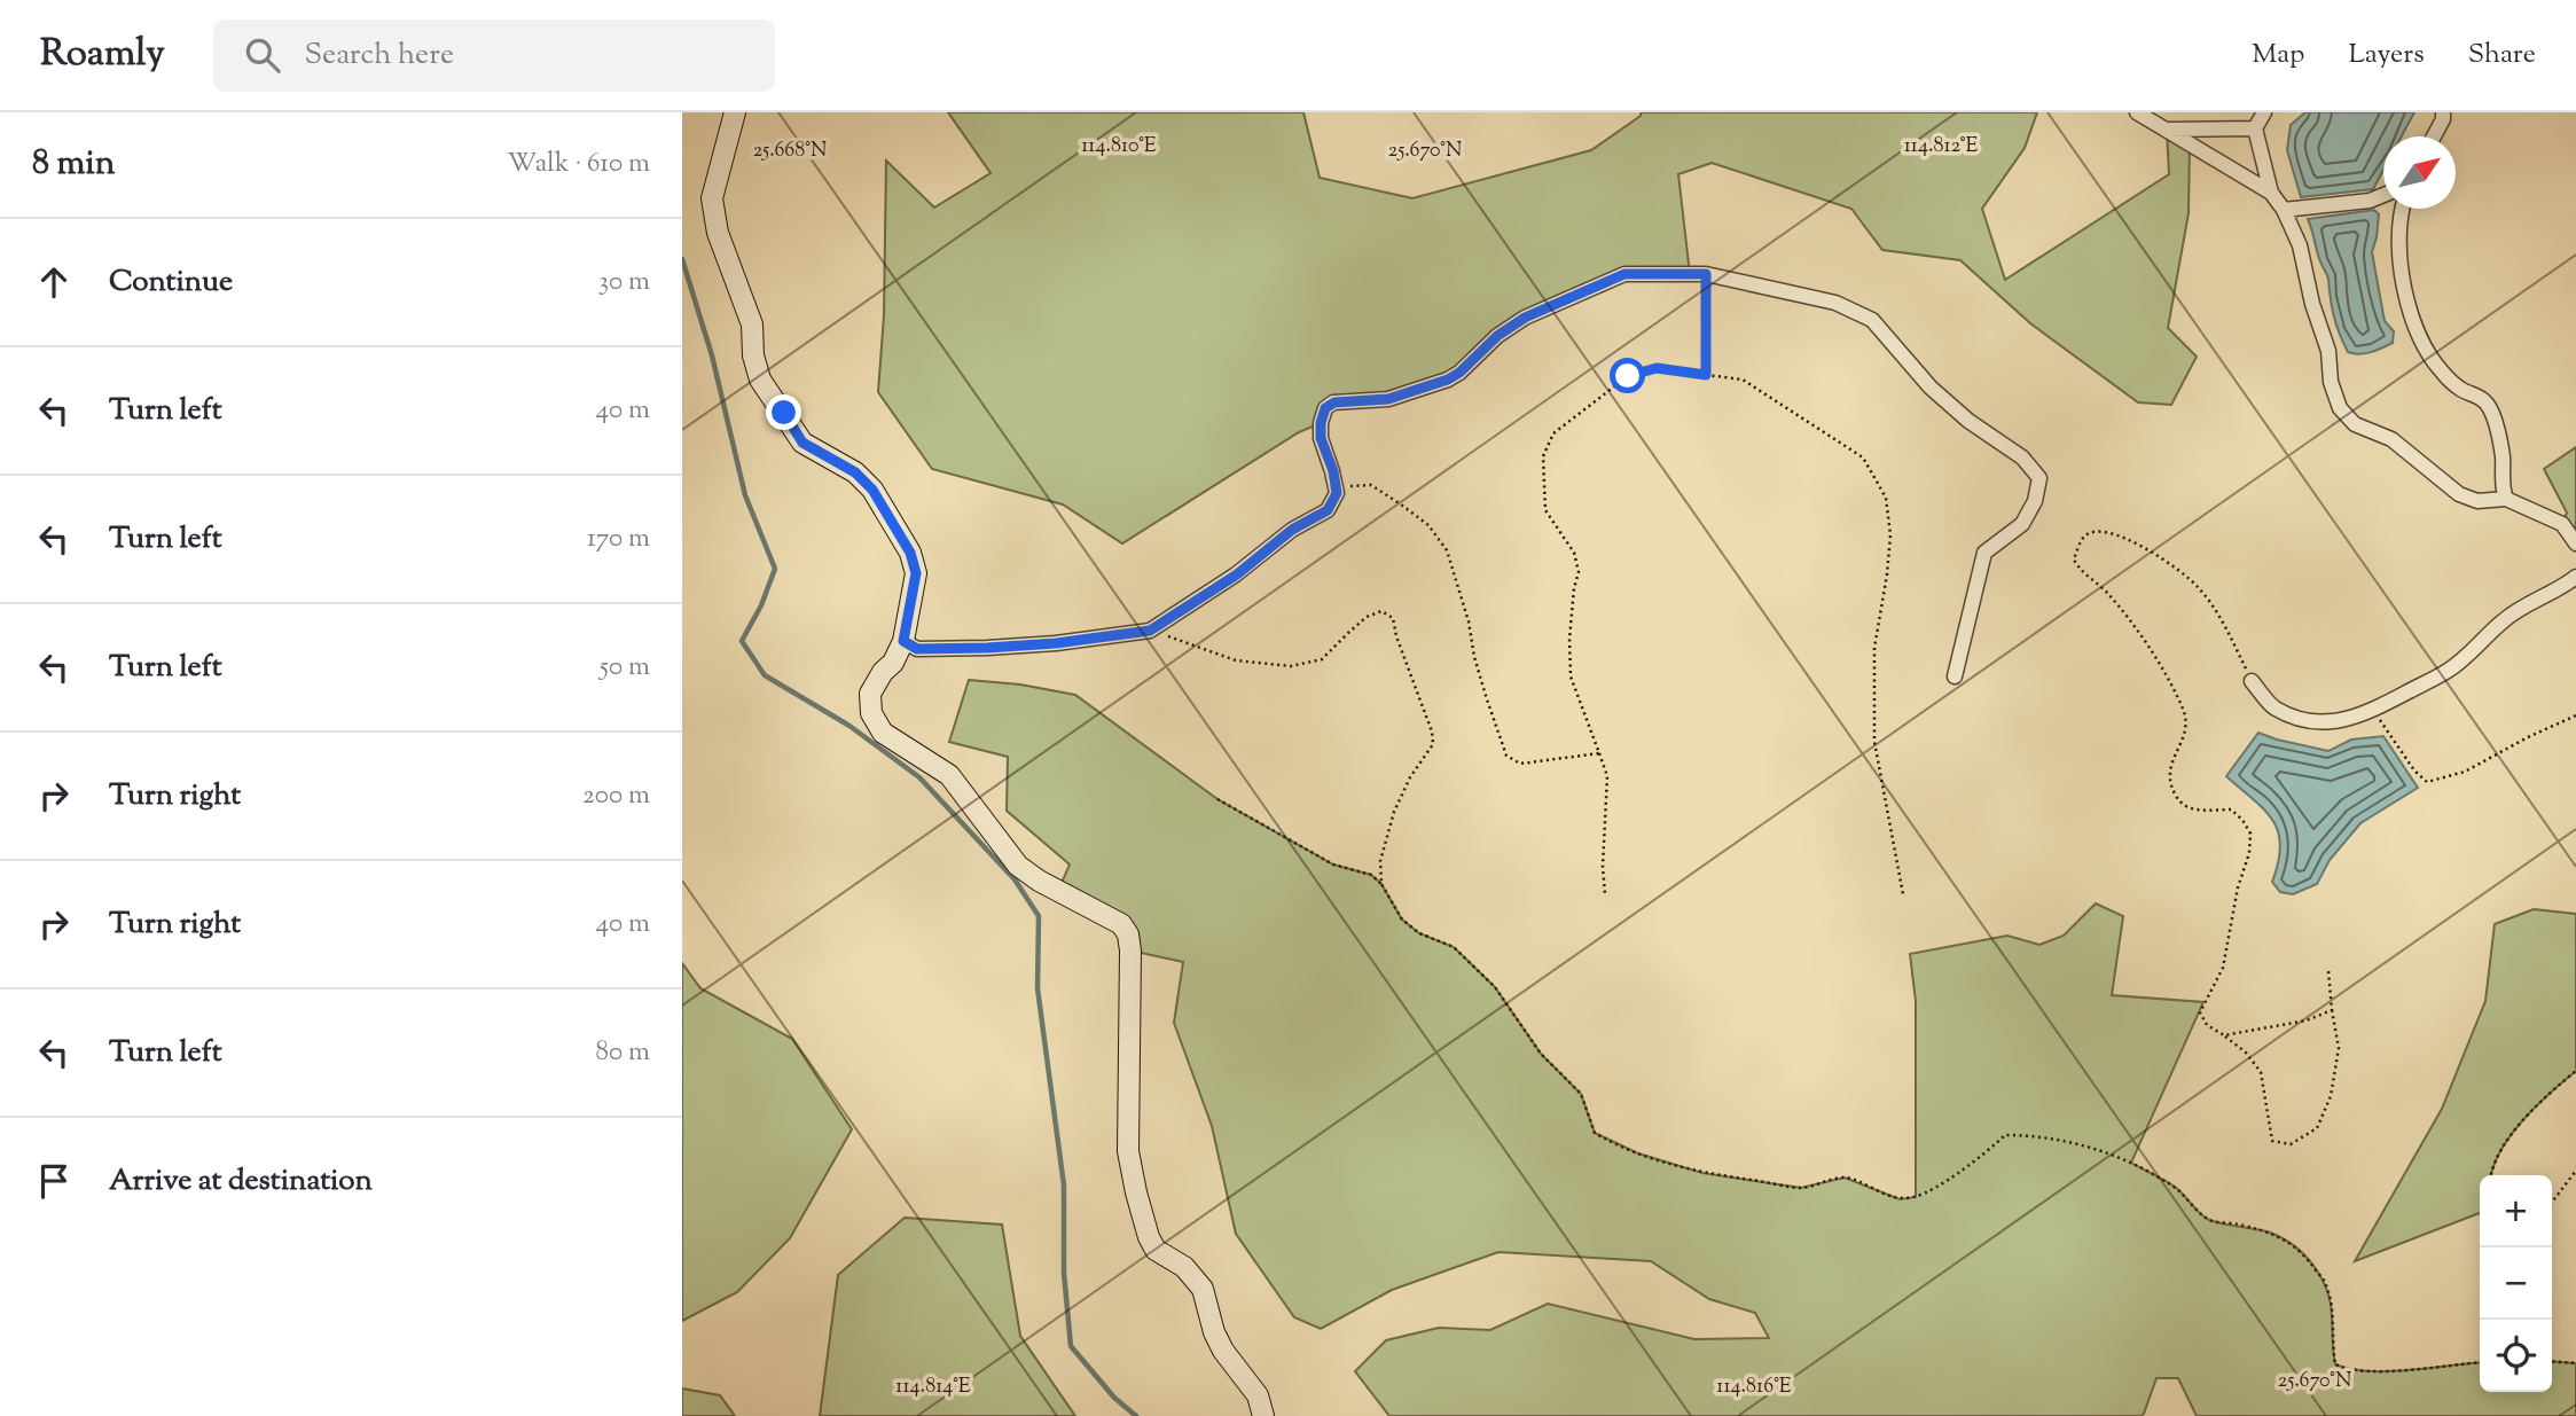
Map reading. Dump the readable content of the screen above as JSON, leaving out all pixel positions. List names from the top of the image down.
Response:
{
  "north": "top right",
  "page": {
    "header": "Roamly",
    "search": "Search here",
    "nav": ["Map", "Layers", "Share"],
    "heading": ["8 min", "Walk · 610 m"],
    "list": [
      ["Continue", "30 m"],
      ["Turn left", "40 m"],
      ["Turn left", "170 m"],
      ["Turn left", "50 m"],
      ["Turn right", "200 m"],
      ["Turn right", "40 m"],
      ["Turn left", "80 m"],
      "Arrive at destination"
    ],
    "map_buttons": ["+", "−"]
  },
  "coordinates": [
    "114.810°E",
    "114.812°E",
    "25.668°N",
    "25.670°N",
    "114.814°E",
    "114.816°E"
  ]
}
